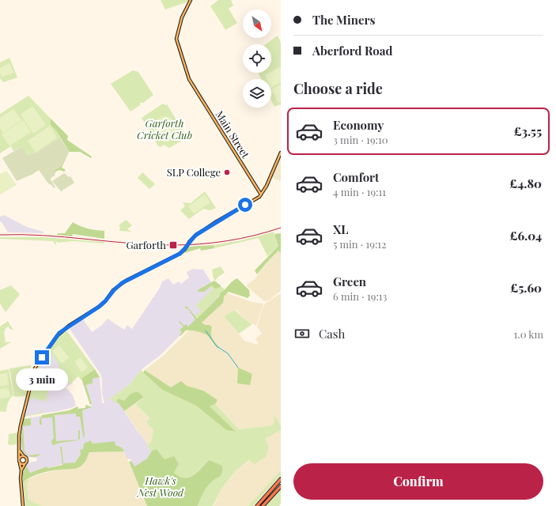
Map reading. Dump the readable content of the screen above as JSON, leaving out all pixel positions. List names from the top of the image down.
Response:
{
  "streets": {
    "main road": ["Main Street"]
  },
  "parks": ["Garforth Cricket Club", "Hawk's Nest Wood"],
  "places": {
    "other": ["SLP College"],
    "transit": ["Garforth"]
  },
  "north": "bottom right",
  "page": {
    "banner": ["The Miners", "Aberford Road"],
    "heading": "Choose a ride",
    "list": [
      {
        "name": "Economy",
        "note": "3 min · 19:10",
        "value": "£3.55"
      },
      {
        "name": "Comfort",
        "note": "4 min · 19:11",
        "value": "£4.80"
      },
      {
        "name": "XL",
        "note": "5 min · 19:12",
        "value": "£6.04"
      },
      {
        "name": "Green",
        "note": "6 min · 19:13",
        "value": "£5.60"
      }
    ],
    "pay": ["Cash", "1.0 km"],
    "bubble": "3 min",
    "buttons": "Confirm"
  }
}
